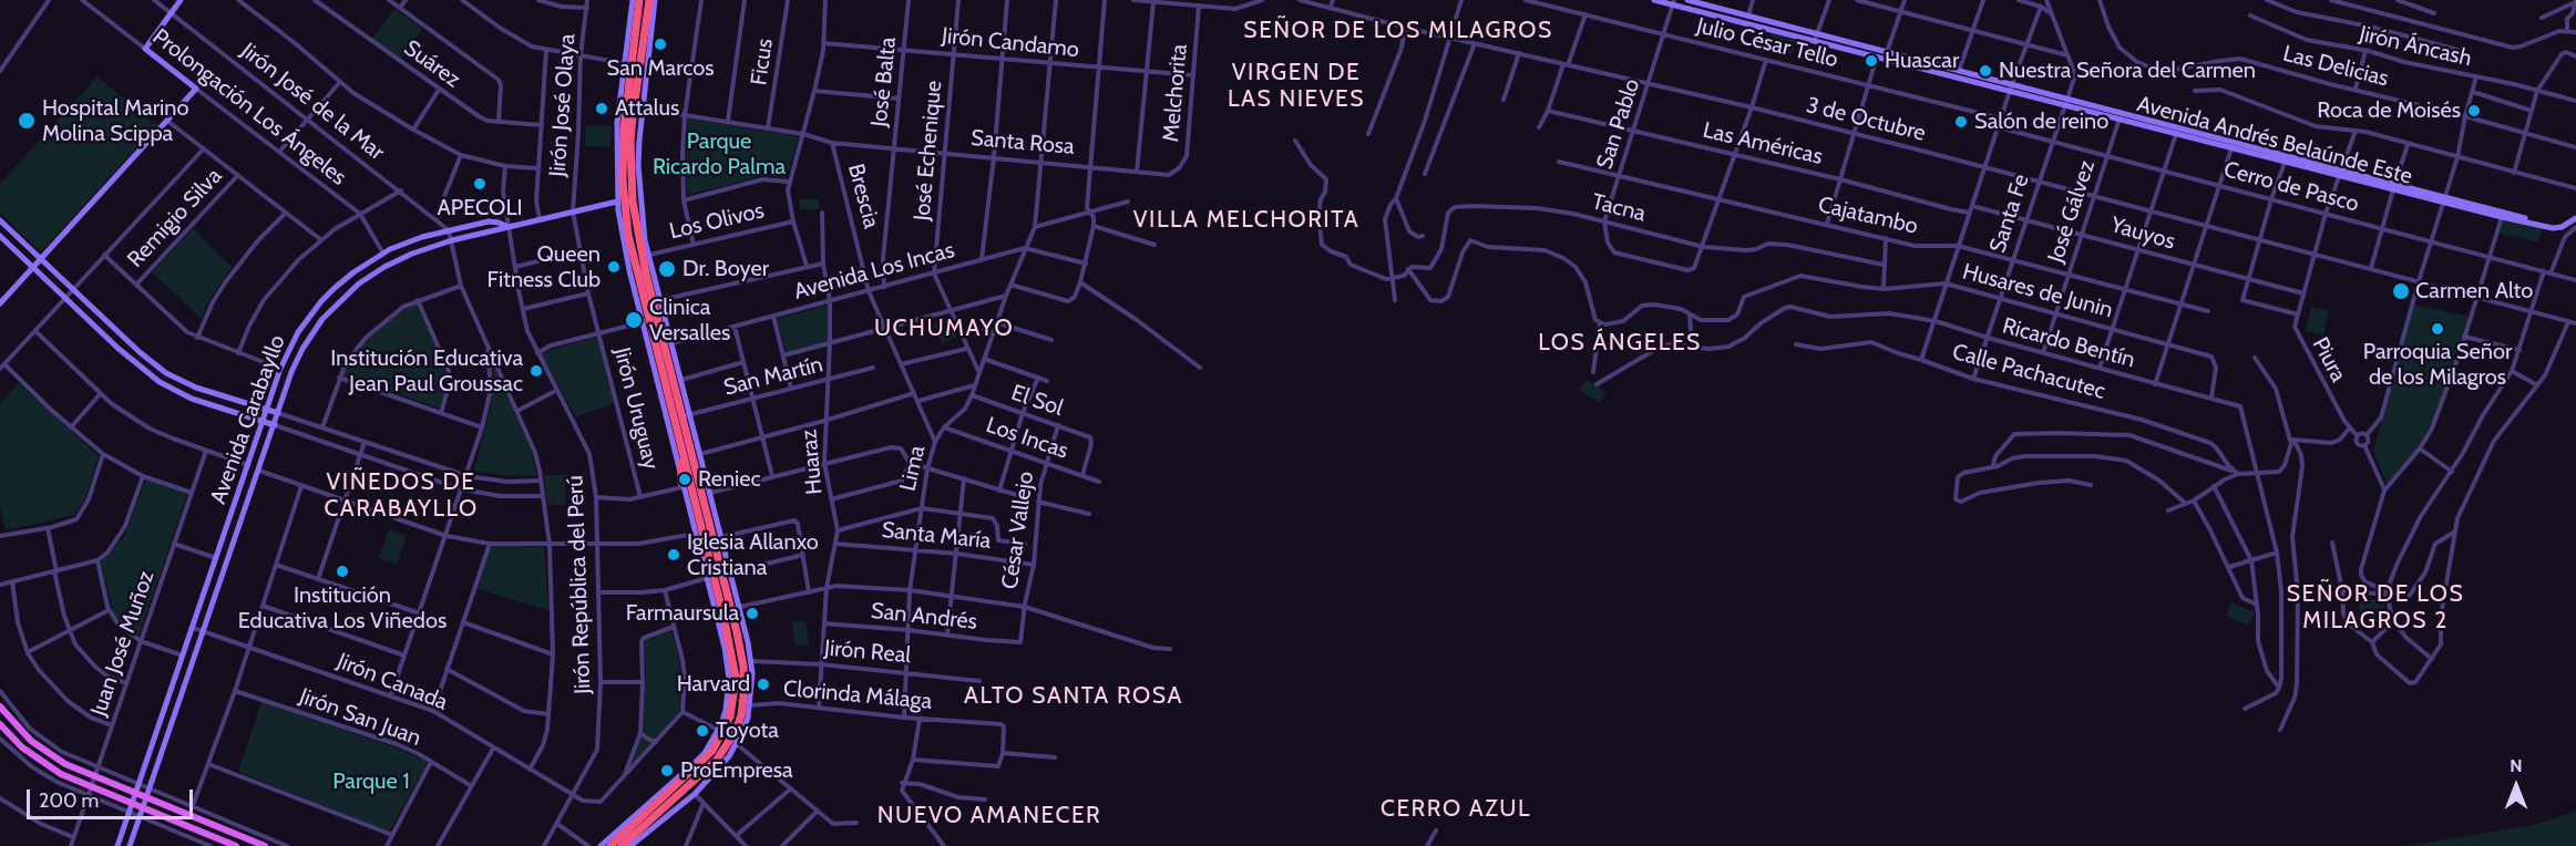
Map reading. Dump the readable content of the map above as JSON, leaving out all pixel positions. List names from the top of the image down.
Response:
{
  "streets": {
    "main road": ["Prolongación Los Ángeles", "Avenida Andrés Belaúnde Este", "Avenida Carabayllo"],
    "street": [
      "Jirón Candamo",
      "Julio César Tello",
      "Jirón Áncash",
      "Ficus",
      "Suárez",
      "Las Delicias",
      "José Balta",
      "Melchorita",
      "Jirón José de la Mar",
      "Jirón José Olaya",
      "3 de Octubre",
      "San Pablo",
      "Santa Rosa",
      "Las Américas",
      "José Echenique",
      "Cerro de Pasco",
      "Brescia",
      "Tacna",
      "José Gálvez",
      "Santa Fe",
      "Cajatambo",
      "Remigio Silva",
      "Los Olivos",
      "Yauyos",
      "Avenida Los Incas",
      "Husares de Junin",
      "Ricardo Bentín",
      "Piura",
      "Calle Pachacutec",
      "San Martín",
      "El Sol",
      "Jirón Uruguay",
      "Los Incas",
      "Huaraz",
      "Lima",
      "César Vallejo",
      "Santa María",
      "Jirón República del Perú",
      "San Andrés",
      "Juan José Muñoz",
      "Jirón Real",
      "Jirón Canada",
      "Clorinda Málaga",
      "Jirón San Juan"
    ]
  },
  "crossings": [
    ["Jirón Candamo", "José Balta"],
    ["Jirón Candamo", "Melchorita"],
    ["Jirón Candamo", "José Echenique"],
    ["Jirón Candamo", "Lima"],
    ["Julio César Tello", "San Pablo"],
    ["Ficus", "Santa Rosa"],
    ["José Balta", "Santa Rosa"],
    ["José Balta", "Avenida Los Incas"],
    ["Melchorita", "Santa Rosa"],
    ["Jirón José de la Mar", "Avenida Carabayllo"],
    ["Jirón José Olaya", "Jirón Uruguay"],
    ["Prolongación Los Ángeles", "Avenida Carabayllo"],
    ["3 de Octubre", "San Pablo"],
    ["3 de Octubre", "José Gálvez"],
    ["3 de Octubre", "Santa Fe"],
    ["3 de Octubre", "Piura"],
    ["San Pablo", "Avenida Andrés Belaúnde Este"],
    ["San Pablo", "Las Américas"],
    ["San Pablo", "Tacna"],
    ["San Pablo", "Cajatambo"],
    ["Avenida Andrés Belaúnde Este", "José Gálvez"],
    ["Avenida Andrés Belaúnde Este", "Santa Fe"],
    ["Avenida Andrés Belaúnde Este", "Piura"],
    ["Santa Rosa", "José Echenique"],
    ["Santa Rosa", "Brescia"],
    ["Santa Rosa", "Lima"],
    ["José Echenique", "Avenida Los Incas"],
    ["José Echenique", "Lima"],
    ["Cerro de Pasco", "José Gálvez"],
    ["Cerro de Pasco", "Santa Fe"],
    ["Cerro de Pasco", "Piura"],
    ["Brescia", "Avenida Los Incas"],
    ["Brescia", "Lima"],
    ["José Gálvez", "Cajatambo"],
    ["José Gálvez", "Yauyos"],
    ["José Gálvez", "Husares de Junin"],
    ["José Gálvez", "Ricardo Bentín"],
    ["Santa Fe", "Cajatambo"],
    ["Santa Fe", "Yauyos"],
    ["Santa Fe", "Husares de Junin"],
    ["Santa Fe", "Ricardo Bentín"],
    ["Santa Fe", "Calle Pachacutec"],
    ["Yauyos", "Piura"],
    ["Avenida Los Incas", "Huaraz"],
    ["Avenida Los Incas", "Lima"],
    ["Husares de Junin", "Ricardo Bentín"],
    ["San Martín", "Huaraz"],
    ["El Sol", "Los Incas"],
    ["El Sol", "Lima"],
    ["El Sol", "César Vallejo"],
    ["Avenida Carabayllo", "Jirón República del Perú"],
    ["Avenida Carabayllo", "Jirón Canada"],
    ["Los Incas", "Lima"],
    ["Los Incas", "César Vallejo"],
    ["Huaraz", "Santa María"],
    ["Huaraz", "San Andrés"],
    ["Huaraz", "Jirón Real"],
    ["Huaraz", "Clorinda Málaga"],
    ["Lima", "Santa María"],
    ["Lima", "San Andrés"],
    ["Lima", "Jirón Real"],
    ["Lima", "Clorinda Málaga"],
    ["César Vallejo", "Santa María"],
    ["César Vallejo", "San Andrés"],
    ["Jirón República del Perú", "Jirón Canada"]
  ],
  "districts": [
    "SEÑOR DE LOS MILAGROS",
    "VIRGEN DE LAS NIEVES",
    "VILLA MELCHORITA",
    "UCHUMAYO",
    "LOS ÁNGELES",
    "VIÑEDOS DE CARABAYLLO",
    "SEÑOR DE LOS MILAGROS 2",
    "ALTO SANTA ROSA",
    "CERRO AZUL",
    "NUEVO AMANECER"
  ],
  "parks": ["Parque Ricardo Palma", "Parque 1"],
  "places": [
    "San Marcos",
    "Huascar",
    "Nuestra Señora del Carmen",
    "Attalus",
    "Roca de Moisés",
    "Hospital Marino Molina Scippa",
    "Salón de reino",
    "APECOLI",
    "Queen Fitness Club",
    "Dr. Boyer",
    "Carmen Alto",
    "Clinica Versalles",
    "Parroquia Señor de los Milagros",
    "Institución Educativa Jean Paul Groussac",
    "Reniec",
    "Iglesia Allanxo Cristiana",
    "Institución Educativa Los Viñedos",
    "Farmaursula",
    "Harvard",
    "Toyota",
    "ProEmpresa"
  ],
  "scale_bar": "200 m",
  "north": "top"
}
